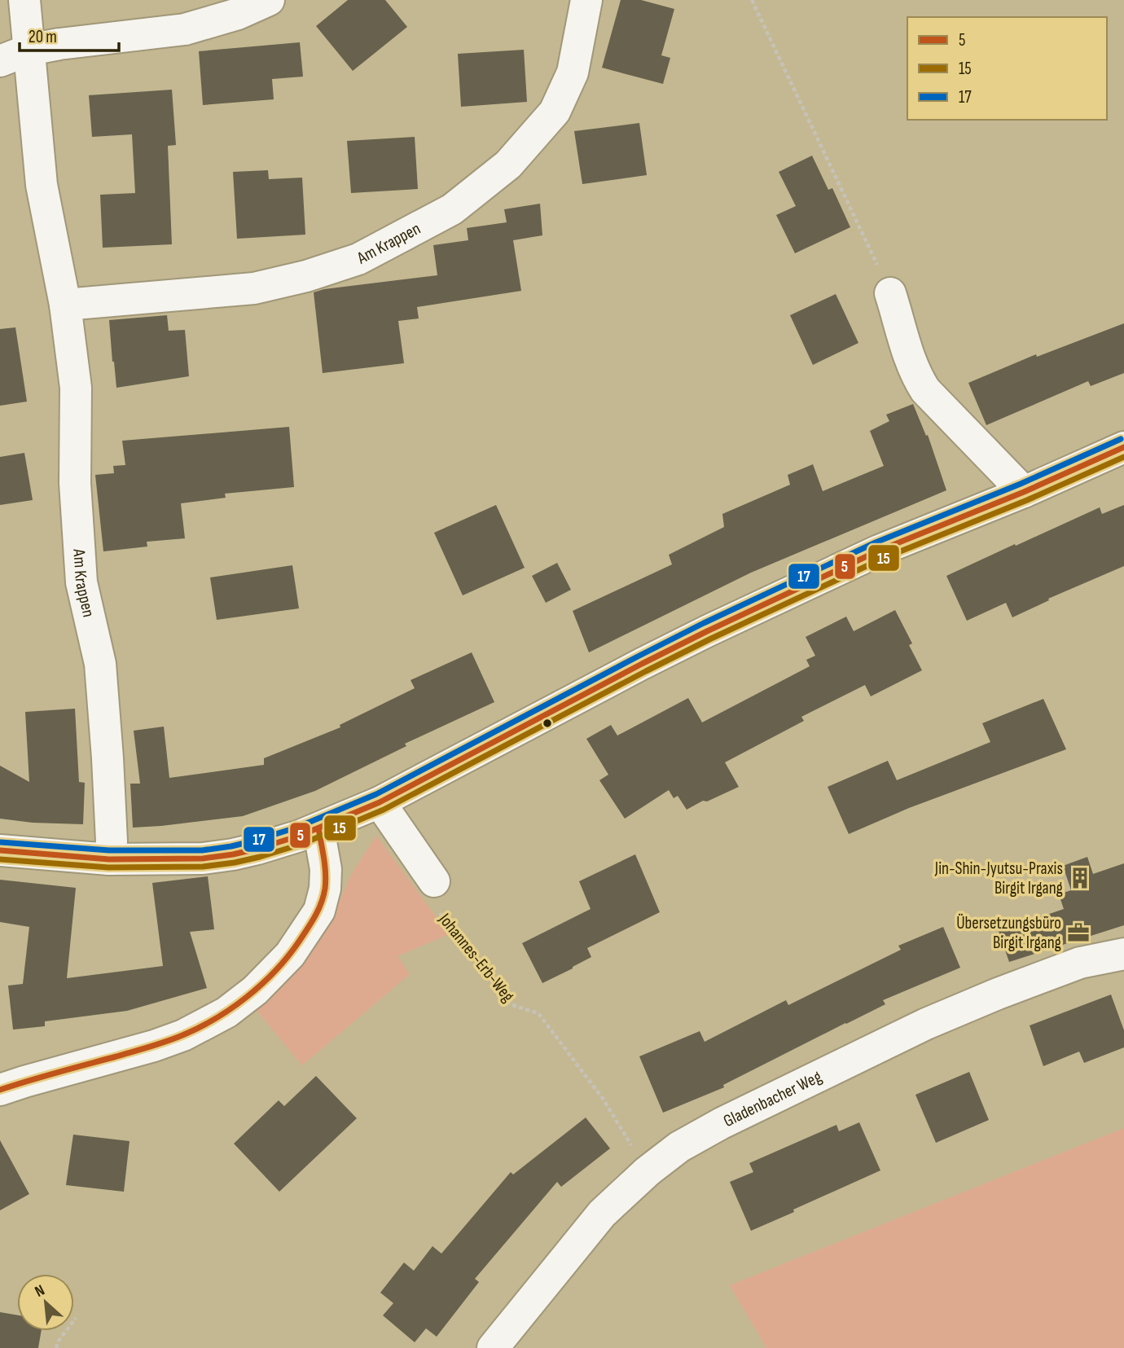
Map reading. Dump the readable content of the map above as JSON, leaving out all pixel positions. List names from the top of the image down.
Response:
{
  "streets": {
    "street": ["Am Krappen", "Gladenbacher Weg"],
    "path": ["Johannes-Erb-Weg"]
  },
  "places": {
    "building": ["Jin-Shin-Jyutsu-Praxis Birgit Irgang"],
    "office": ["Übersetzungsbüro Birgit Irgang"]
  },
  "lines": ["transit line 17", "transit line 5", "transit line 15"],
  "legend": ["5", "15", "17"],
  "scale_bar": "20 m",
  "north": "top left"
}
